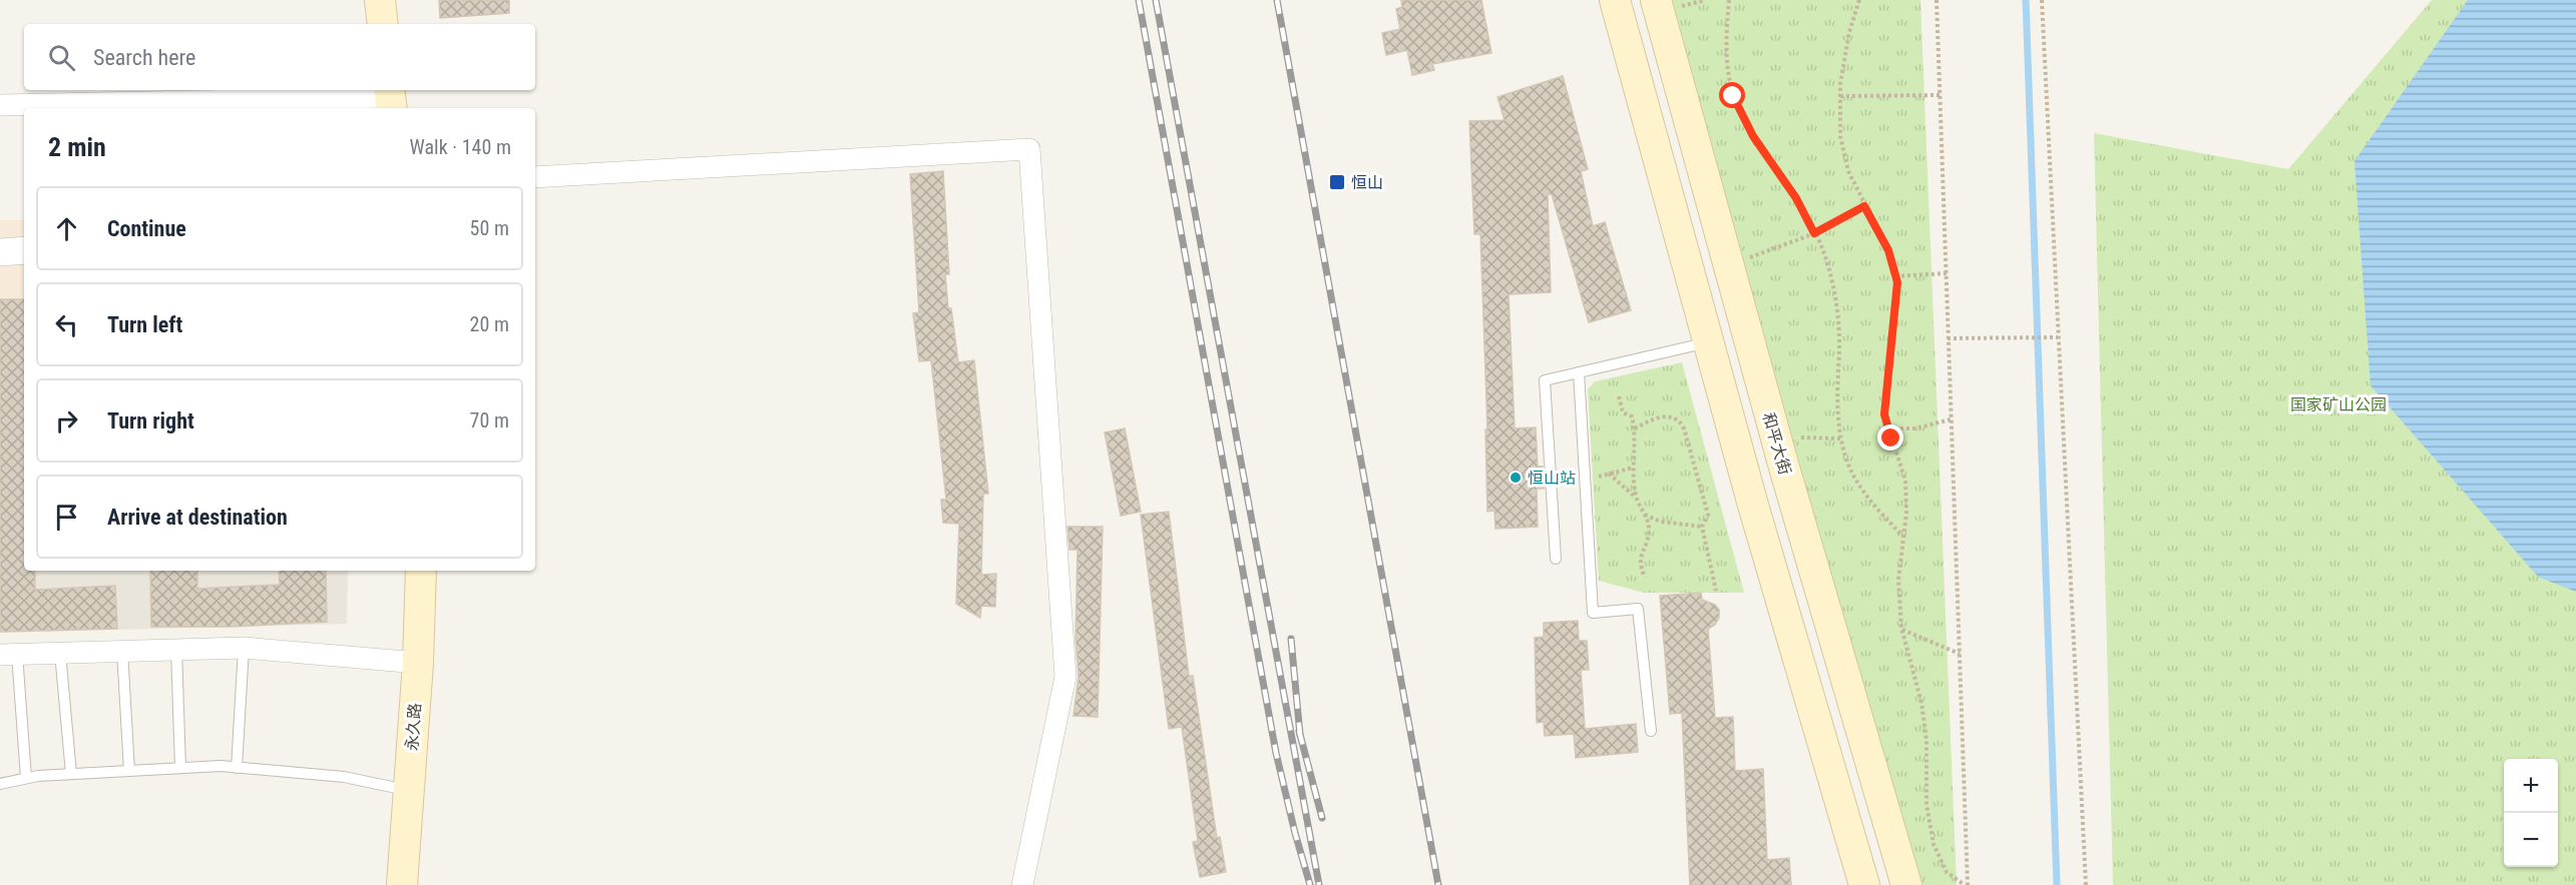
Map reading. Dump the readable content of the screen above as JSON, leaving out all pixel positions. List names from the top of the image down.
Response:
{
  "streets": {
    "main road": ["和平大街", "永久路"]
  },
  "parks": ["国家矿山公园"],
  "places": {
    "transit": ["恒山"],
    "other": ["恒山站"]
  },
  "page": {
    "search": "Search here",
    "heading": ["2 min", "Walk · 140 m"],
    "list": [
      ["Continue", "50 m"],
      ["Turn left", "20 m"],
      ["Turn right", "70 m"],
      "Arrive at destination"
    ],
    "map_buttons": ["+", "−"]
  }
}
